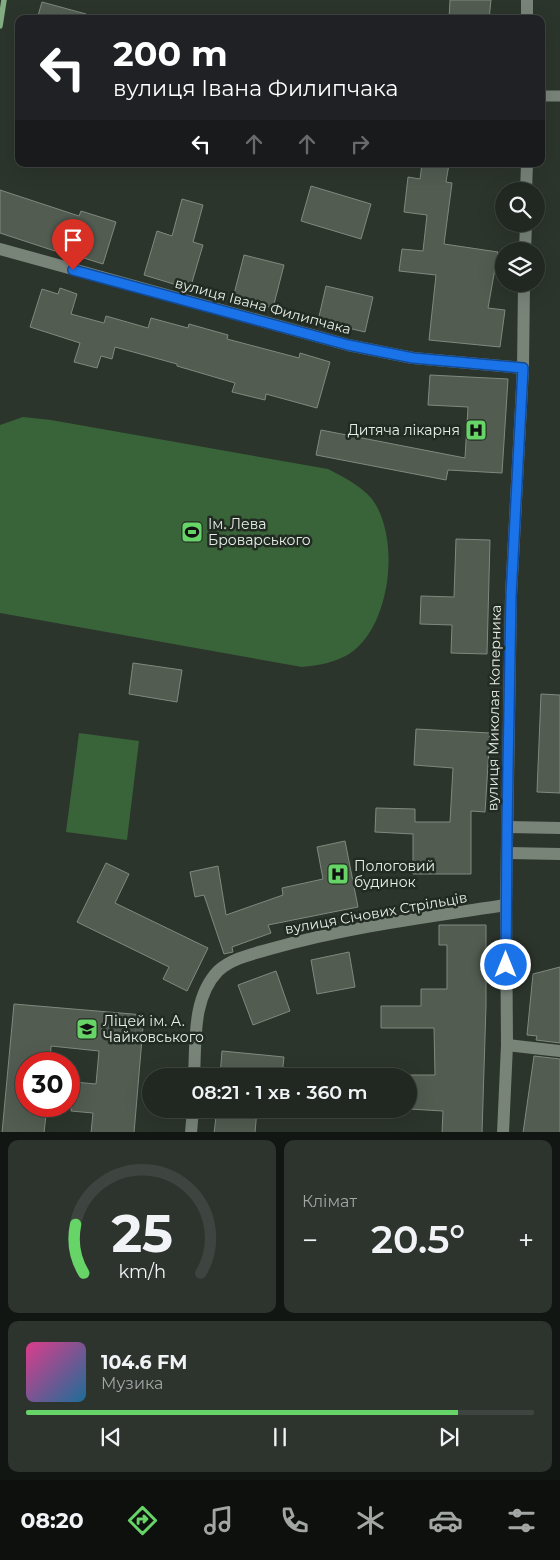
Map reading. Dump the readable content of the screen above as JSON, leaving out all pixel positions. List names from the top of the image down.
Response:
{
  "streets": {
    "street": ["вулиця Івана Филипчака", "вулиця Миколая Коперника", "вулиця Січових Стрільців"]
  },
  "crossings": [
    ["вулиця Івана Филипчака", "вулиця Миколая Коперника"],
    ["вулиця Миколая Коперника", "вулиця Січових Стрільців"]
  ],
  "places": {
    "hospital": ["Дитяча лікарня", "Пологовий будинок"],
    "sports": ["Ім. Лева Броварського"],
    "school or university": ["Ліцей ім. А. Чайковського"]
  },
  "page": {
    "turn": ["200 m", "вулиця Івана Филипчака"],
    "limit": "30",
    "trip": "08:21 · 1 хв · 360 m",
    "tile": "Клімат",
    "heat": ["−", "20.5°", "+"],
    "song": ["104.6 FM", "Музика"],
    "tabs": "08:20",
    "gauge": ["25", "km/h"]
  }
}
